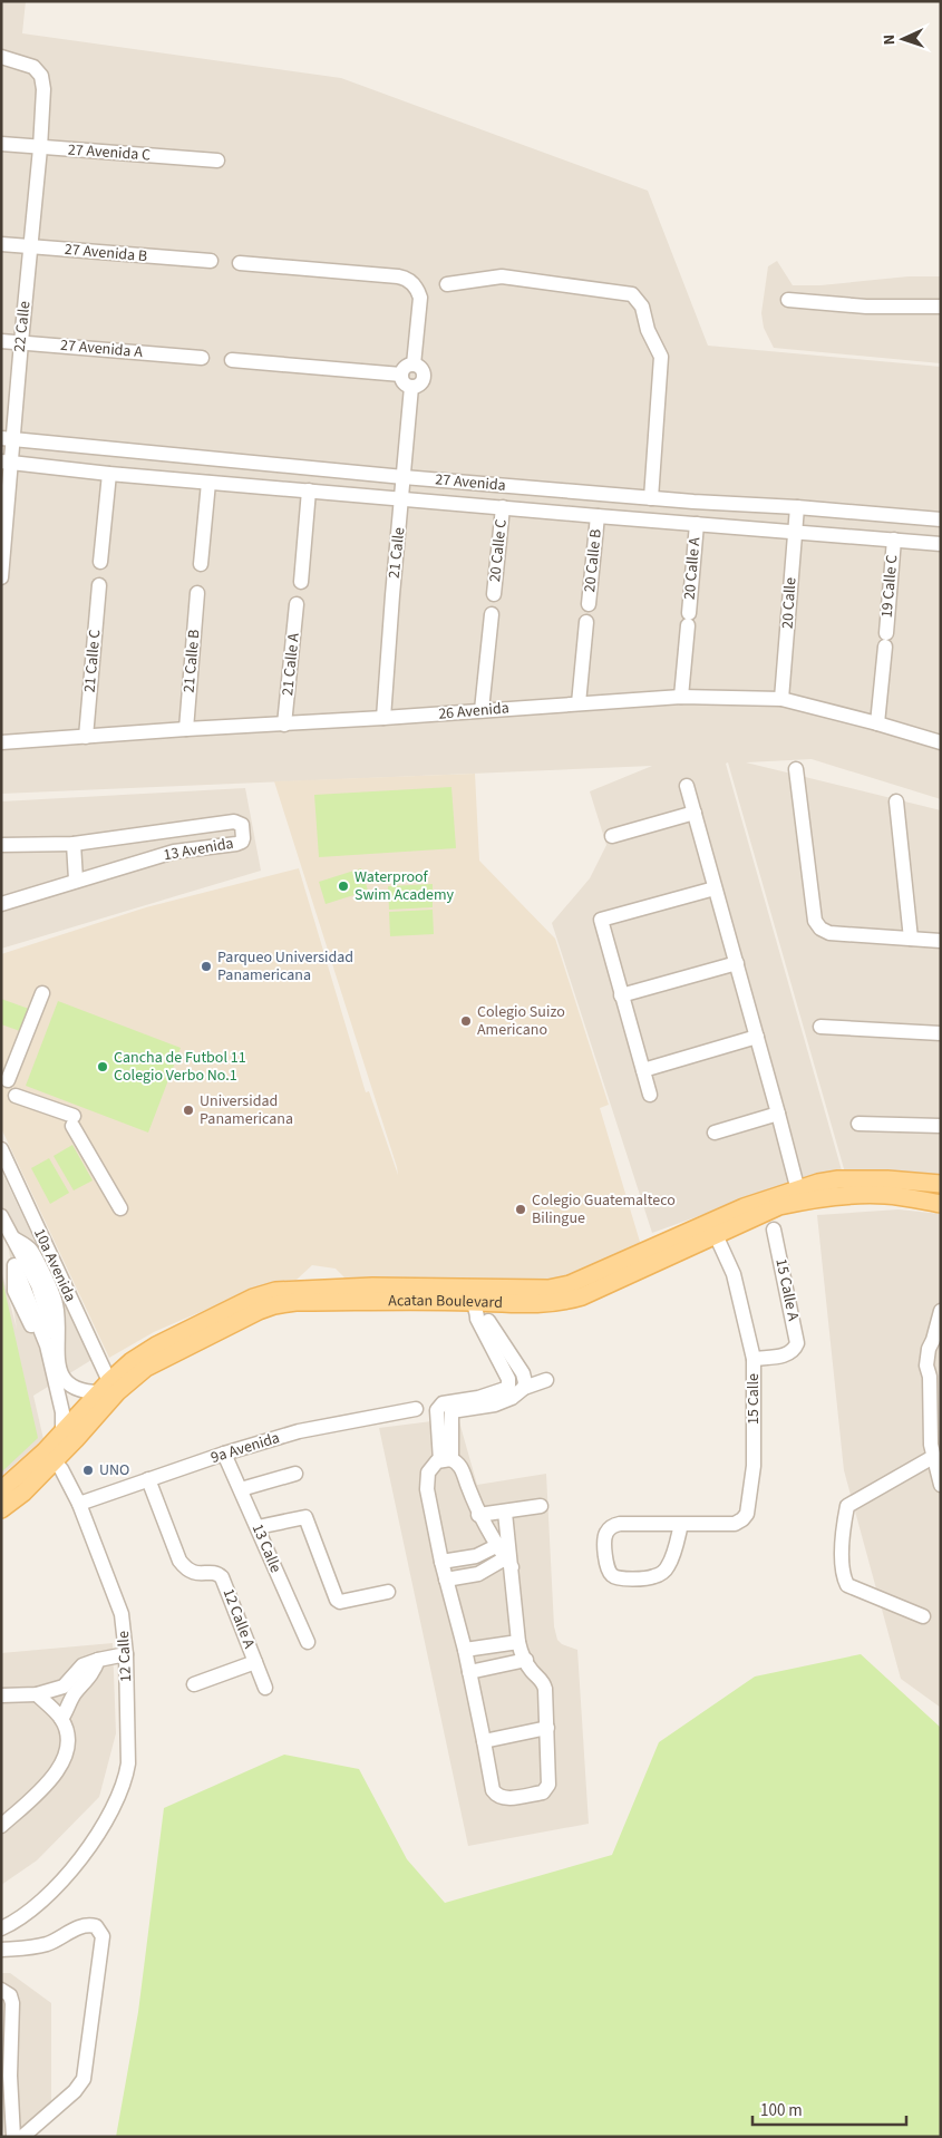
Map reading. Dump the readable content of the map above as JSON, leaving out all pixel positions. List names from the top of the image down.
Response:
{
  "streets": {
    "main road": ["Acatan Boulevard"],
    "street": [
      "27 Avenida C",
      "27 Avenida B",
      "22 Calle",
      "27 Avenida A",
      "27 Avenida",
      "20 Calle C",
      "21 Calle",
      "20 Calle B",
      "20 Calle A",
      "19 Calle C",
      "20 Calle",
      "21 Calle C",
      "21 Calle B",
      "21 Calle A",
      "26 Avenida",
      "13 Avenida",
      "10a Avenida",
      "15 Calle A",
      "15 Calle",
      "9a Avenida",
      "13 Calle",
      "12 Calle A",
      "12 Calle"
    ]
  },
  "crossings": [
    ["27 Avenida C", "22 Calle"],
    ["27 Avenida B", "22 Calle"],
    ["22 Calle", "27 Avenida A"],
    ["22 Calle", "27 Avenida"],
    ["27 Avenida", "20 Calle C"],
    ["27 Avenida", "21 Calle"],
    ["27 Avenida", "20 Calle B"],
    ["27 Avenida", "20 Calle A"],
    ["27 Avenida", "19 Calle C"],
    ["27 Avenida", "20 Calle"],
    ["21 Calle", "26 Avenida"],
    ["20 Calle A", "26 Avenida"],
    ["19 Calle C", "26 Avenida"],
    ["20 Calle", "26 Avenida"],
    ["21 Calle C", "26 Avenida"],
    ["21 Calle B", "26 Avenida"],
    ["21 Calle A", "26 Avenida"],
    ["10a Avenida", "Acatan Boulevard"],
    ["15 Calle A", "15 Calle"],
    ["Acatan Boulevard", "15 Calle"],
    ["Acatan Boulevard", "12 Calle"],
    ["9a Avenida", "13 Calle"],
    ["9a Avenida", "12 Calle A"],
    ["9a Avenida", "12 Calle"]
  ],
  "places": [
    "Waterproof Swim Academy",
    "Parqueo Universidad Panamericana",
    "Colegio Suizo Americano",
    "Cancha de Futbol 11 Colegio Verbo No.1",
    "Universidad Panamericana",
    "Colegio Guatemalteco Bilingue",
    "UNO"
  ],
  "scale_bar": "100 m",
  "north": "left"
}
